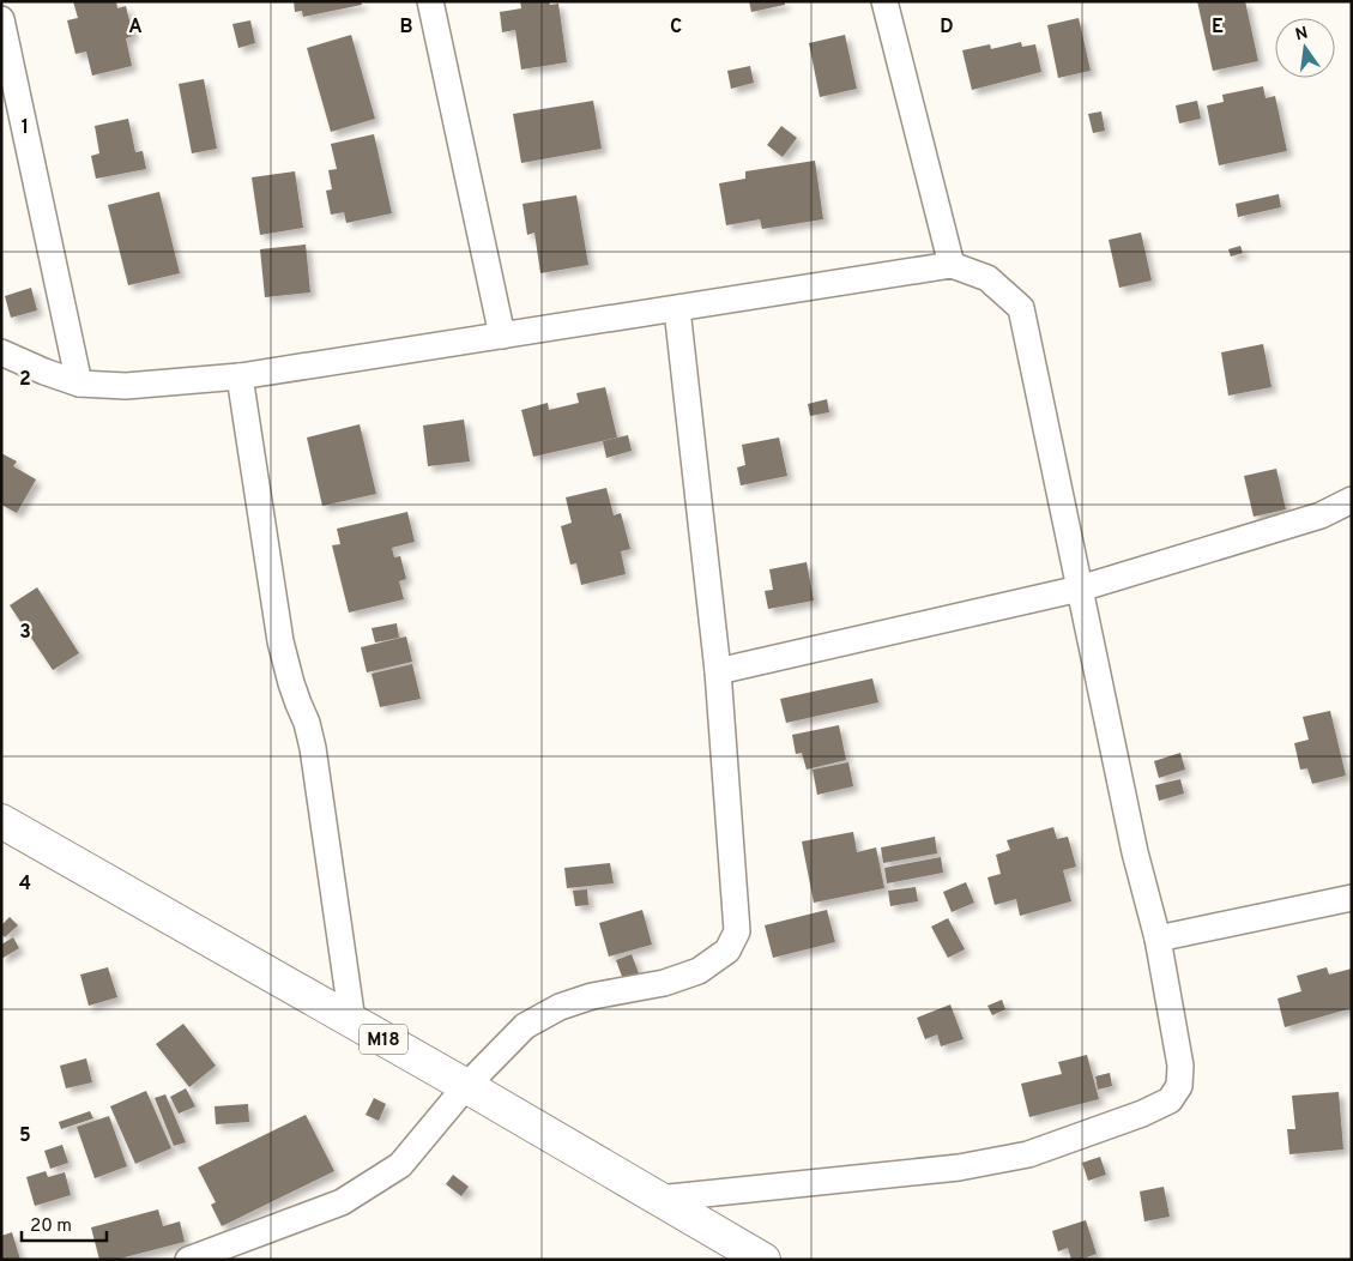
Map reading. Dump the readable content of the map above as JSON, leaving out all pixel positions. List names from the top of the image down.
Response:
{
  "streets": {
    "main road": ["M18"]
  },
  "scale_bar": "20 m",
  "north": "top",
  "grid": {
    "columns": [
      "A",
      "B",
      "C",
      "D",
      "E"
    ],
    "rows": [
      "1",
      "2",
      "3",
      "4",
      "5"
    ]
  }
}
